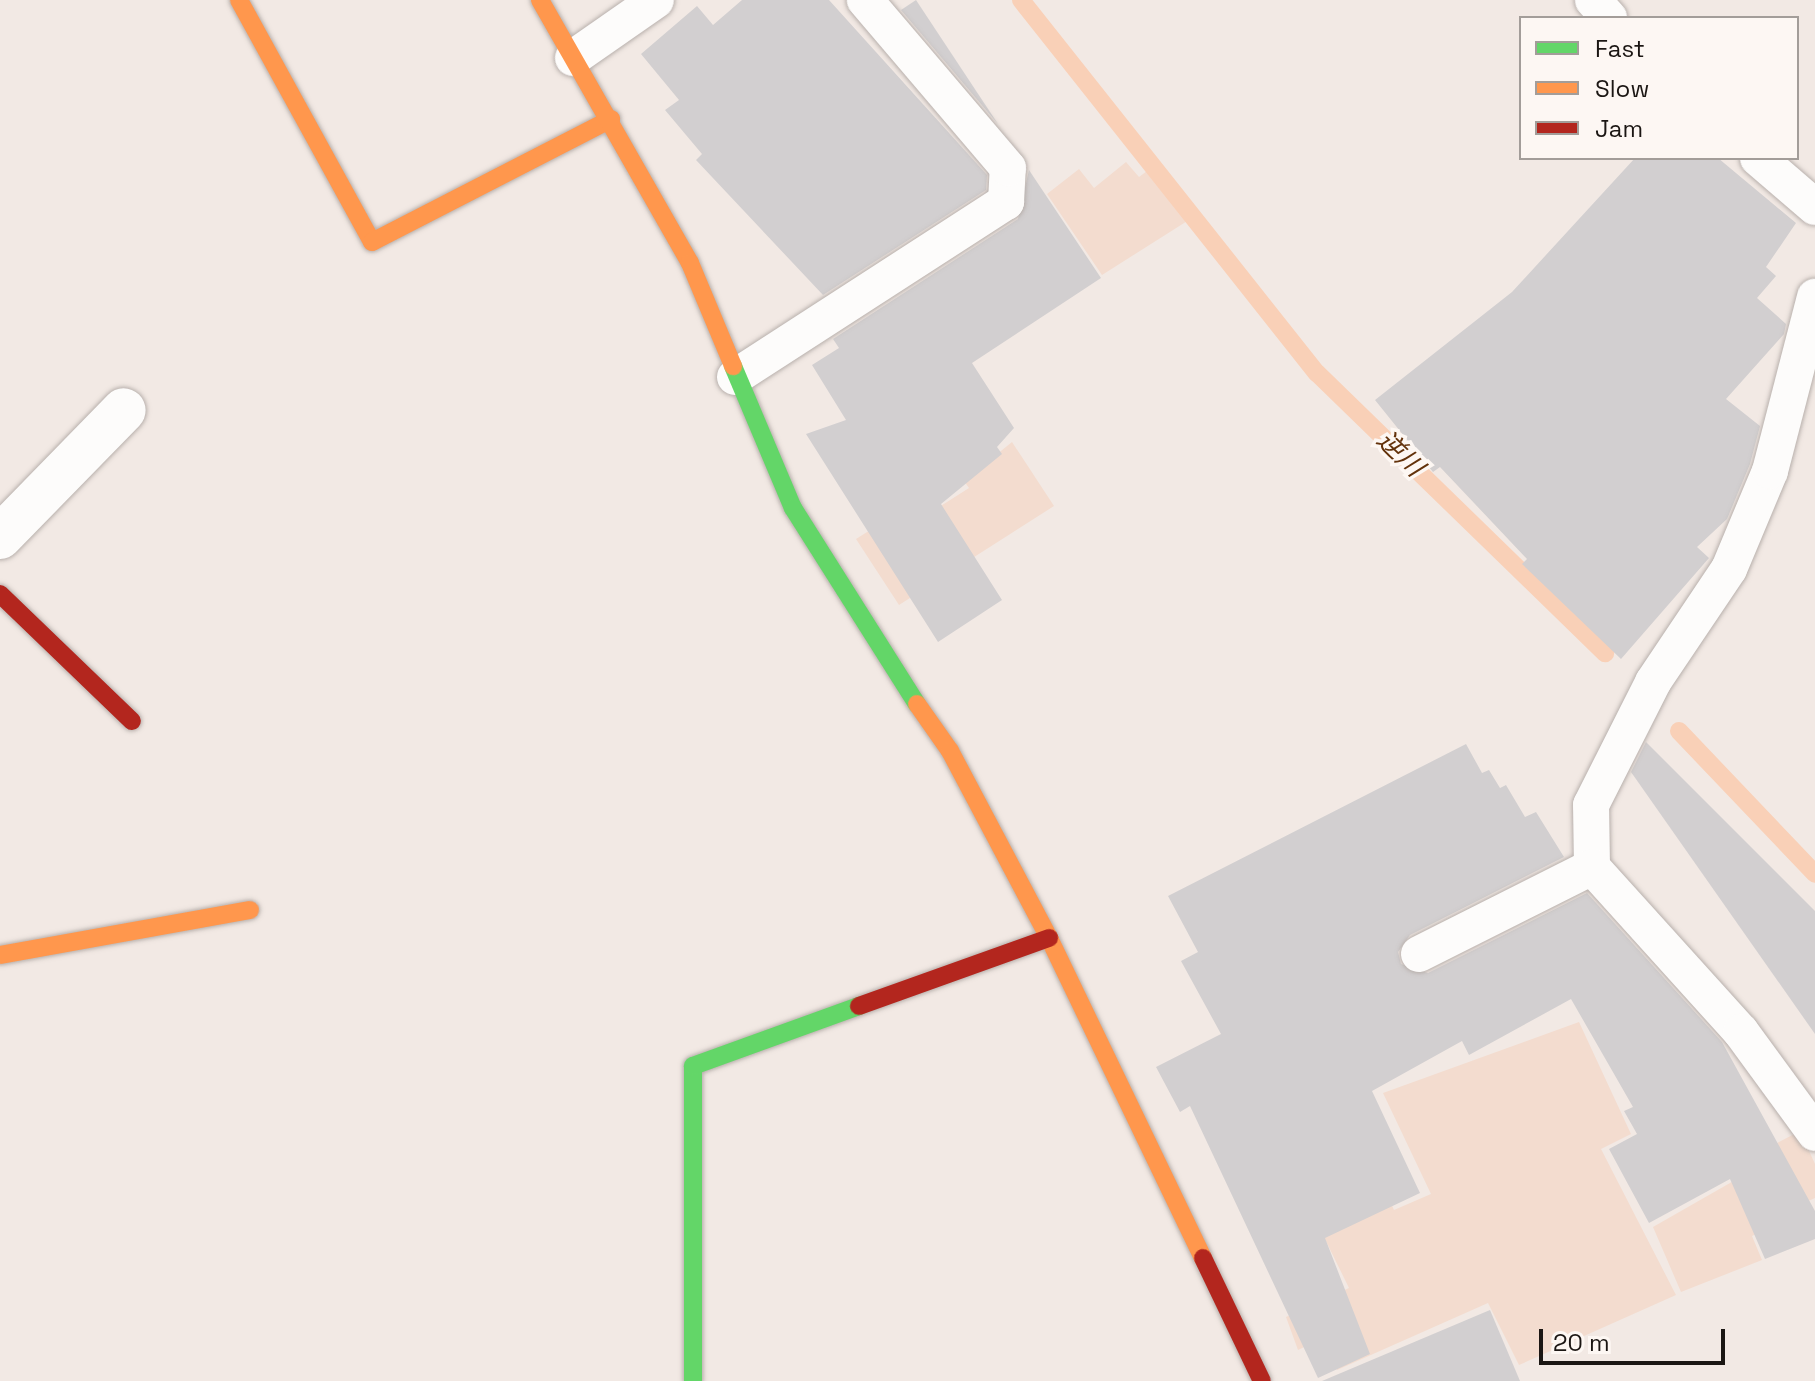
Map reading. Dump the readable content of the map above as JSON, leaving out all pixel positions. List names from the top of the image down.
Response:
{
  "water": ["逆川"],
  "legend": ["Fast", "Slow", "Jam"],
  "scale_bar": "20 m"
}
